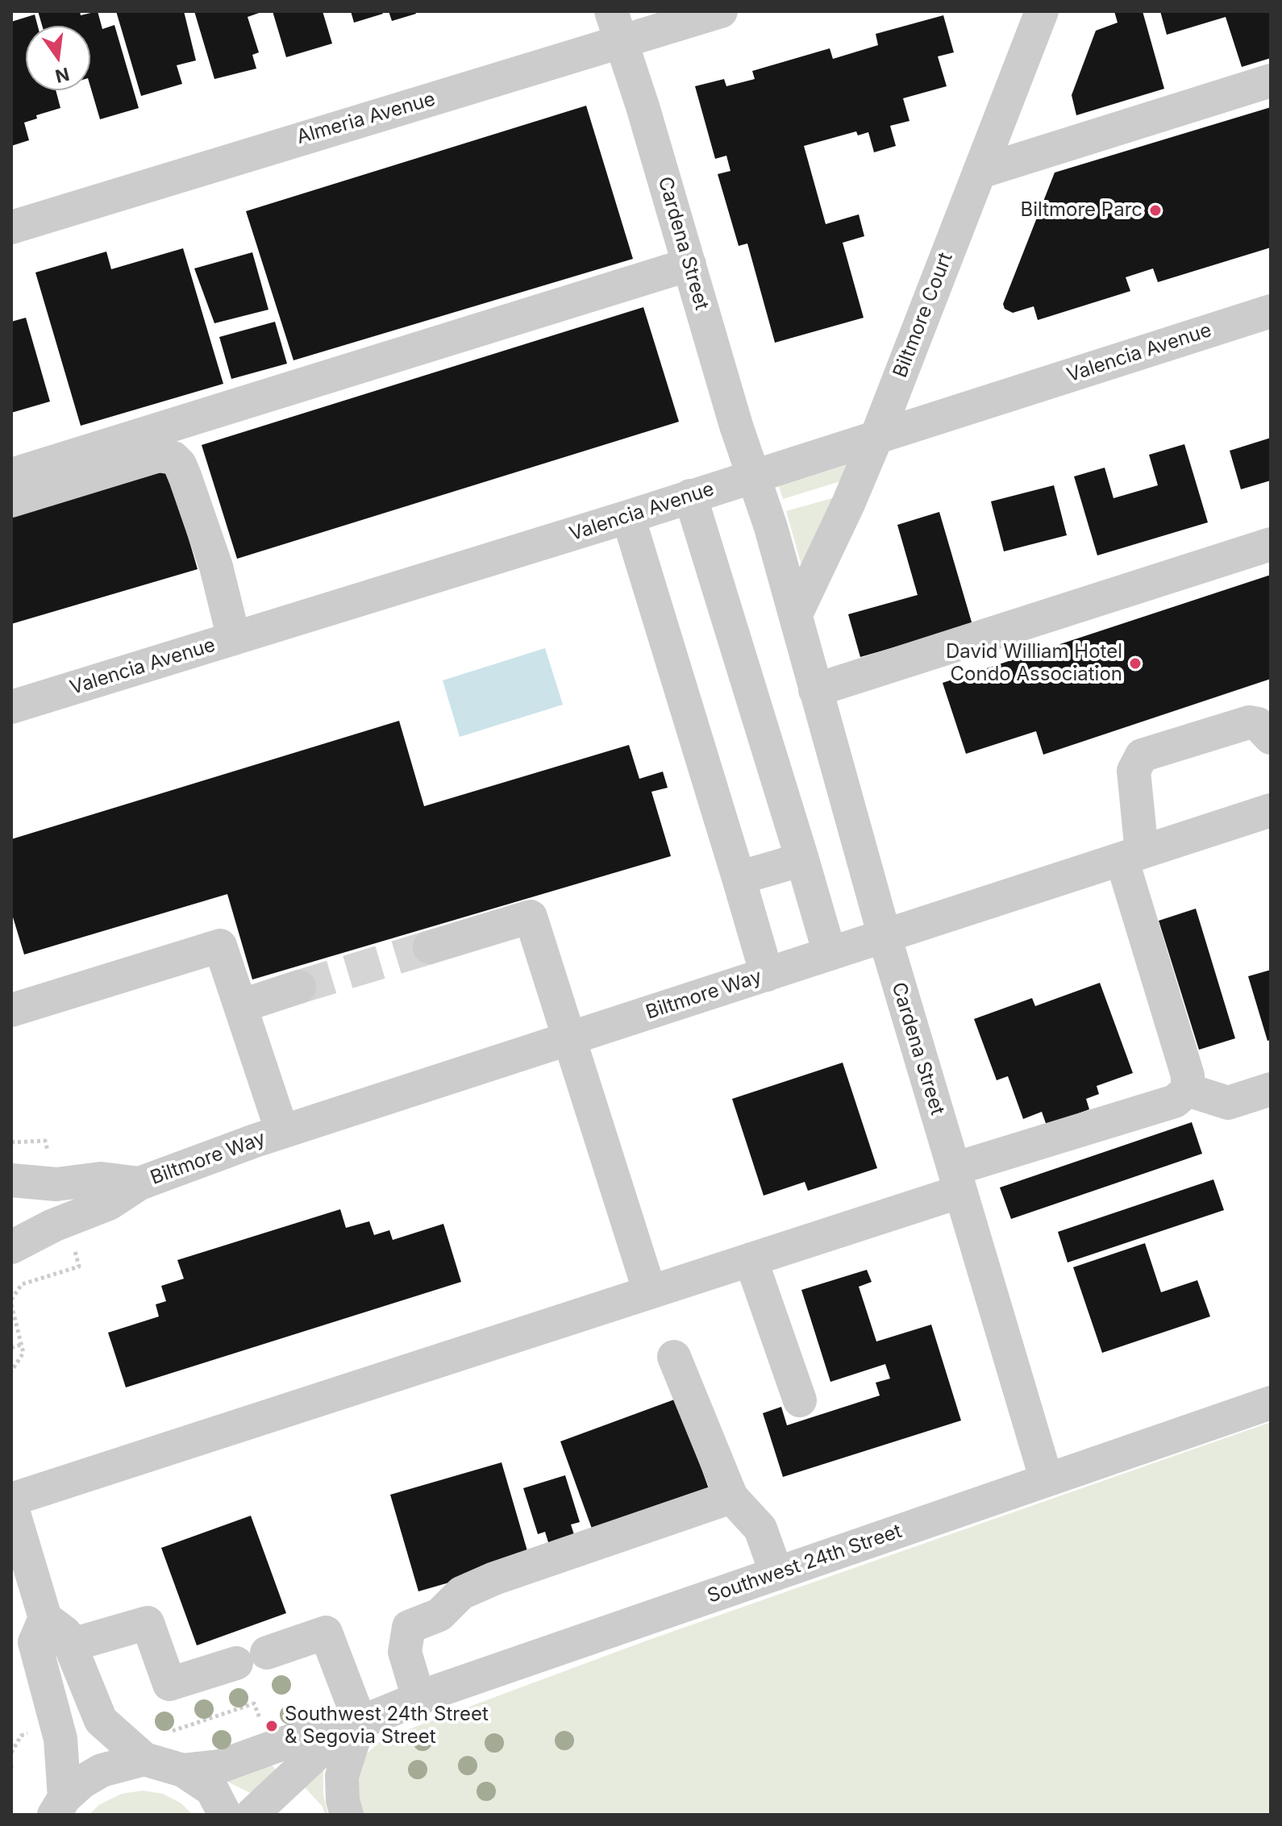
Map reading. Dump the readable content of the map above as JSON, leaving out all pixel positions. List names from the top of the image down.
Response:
{
  "streets": {
    "street": [
      "Almeria Avenue",
      "Cardena Street",
      "Biltmore Court",
      "Valencia Avenue",
      "Biltmore Way",
      "Southwest 24th Street"
    ]
  },
  "crossings": [
    ["Almeria Avenue", "Cardena Street"],
    ["Cardena Street", "Biltmore Court"],
    ["Cardena Street", "Valencia Avenue"],
    ["Cardena Street", "Biltmore Way"],
    ["Cardena Street", "Southwest 24th Street"],
    ["Biltmore Court", "Valencia Avenue"]
  ],
  "places": ["Biltmore Parc", "David William Hotel Condo Association", "Southwest 24th Street & Segovia Street"],
  "north": "bottom"
}
